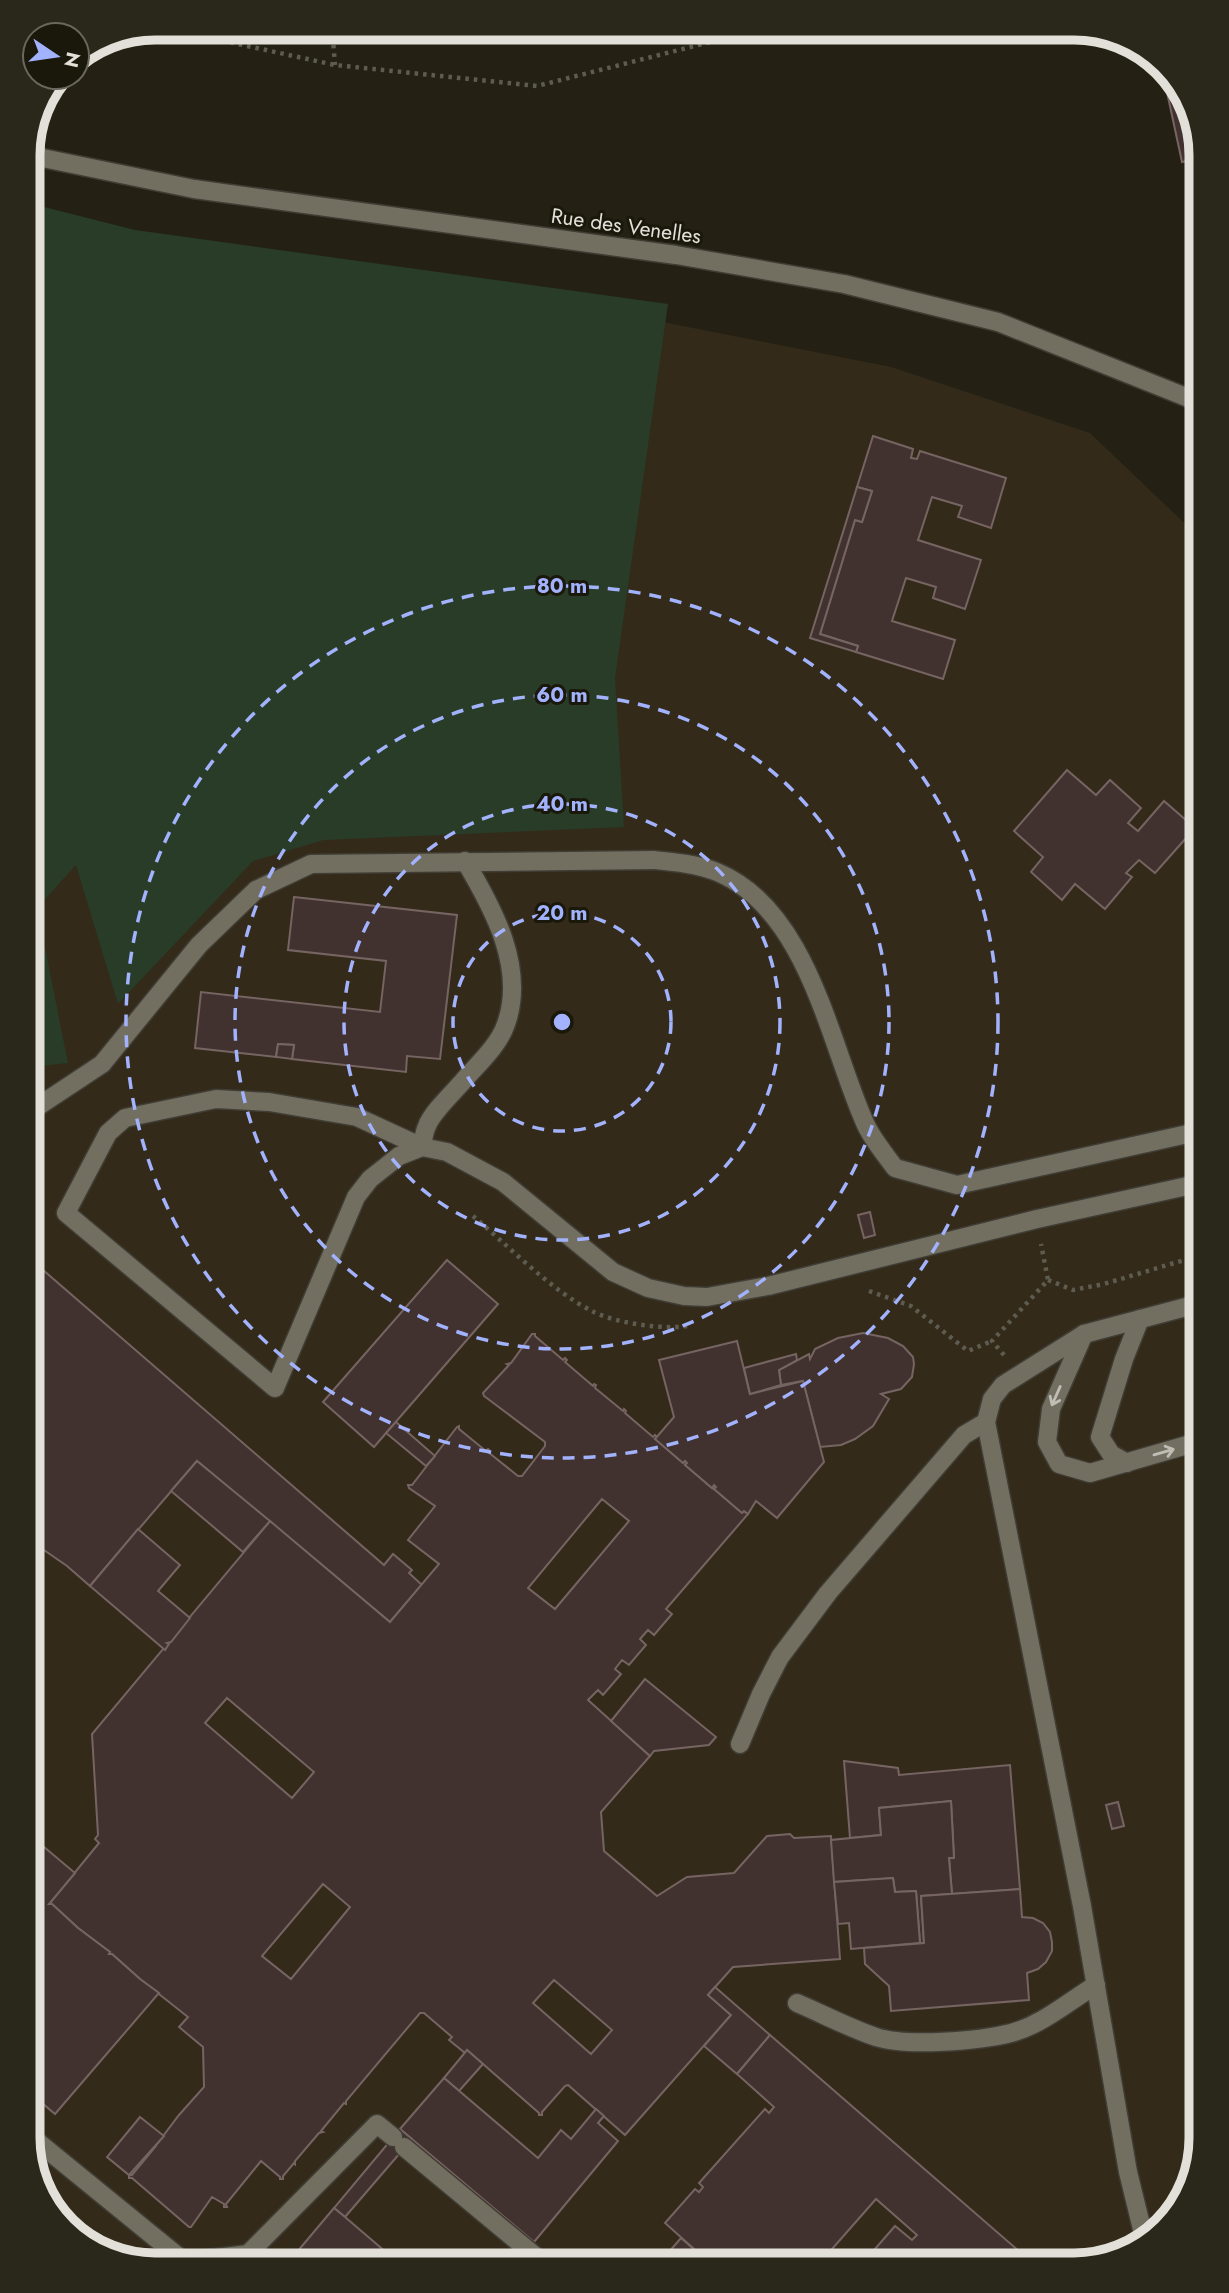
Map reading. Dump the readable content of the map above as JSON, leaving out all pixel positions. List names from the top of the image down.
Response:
{
  "streets": {
    "street": ["Rue des Venelles"]
  },
  "north": "right",
  "rings": [
    "80 m",
    "60 m",
    "40 m",
    "20 m"
  ]
}
